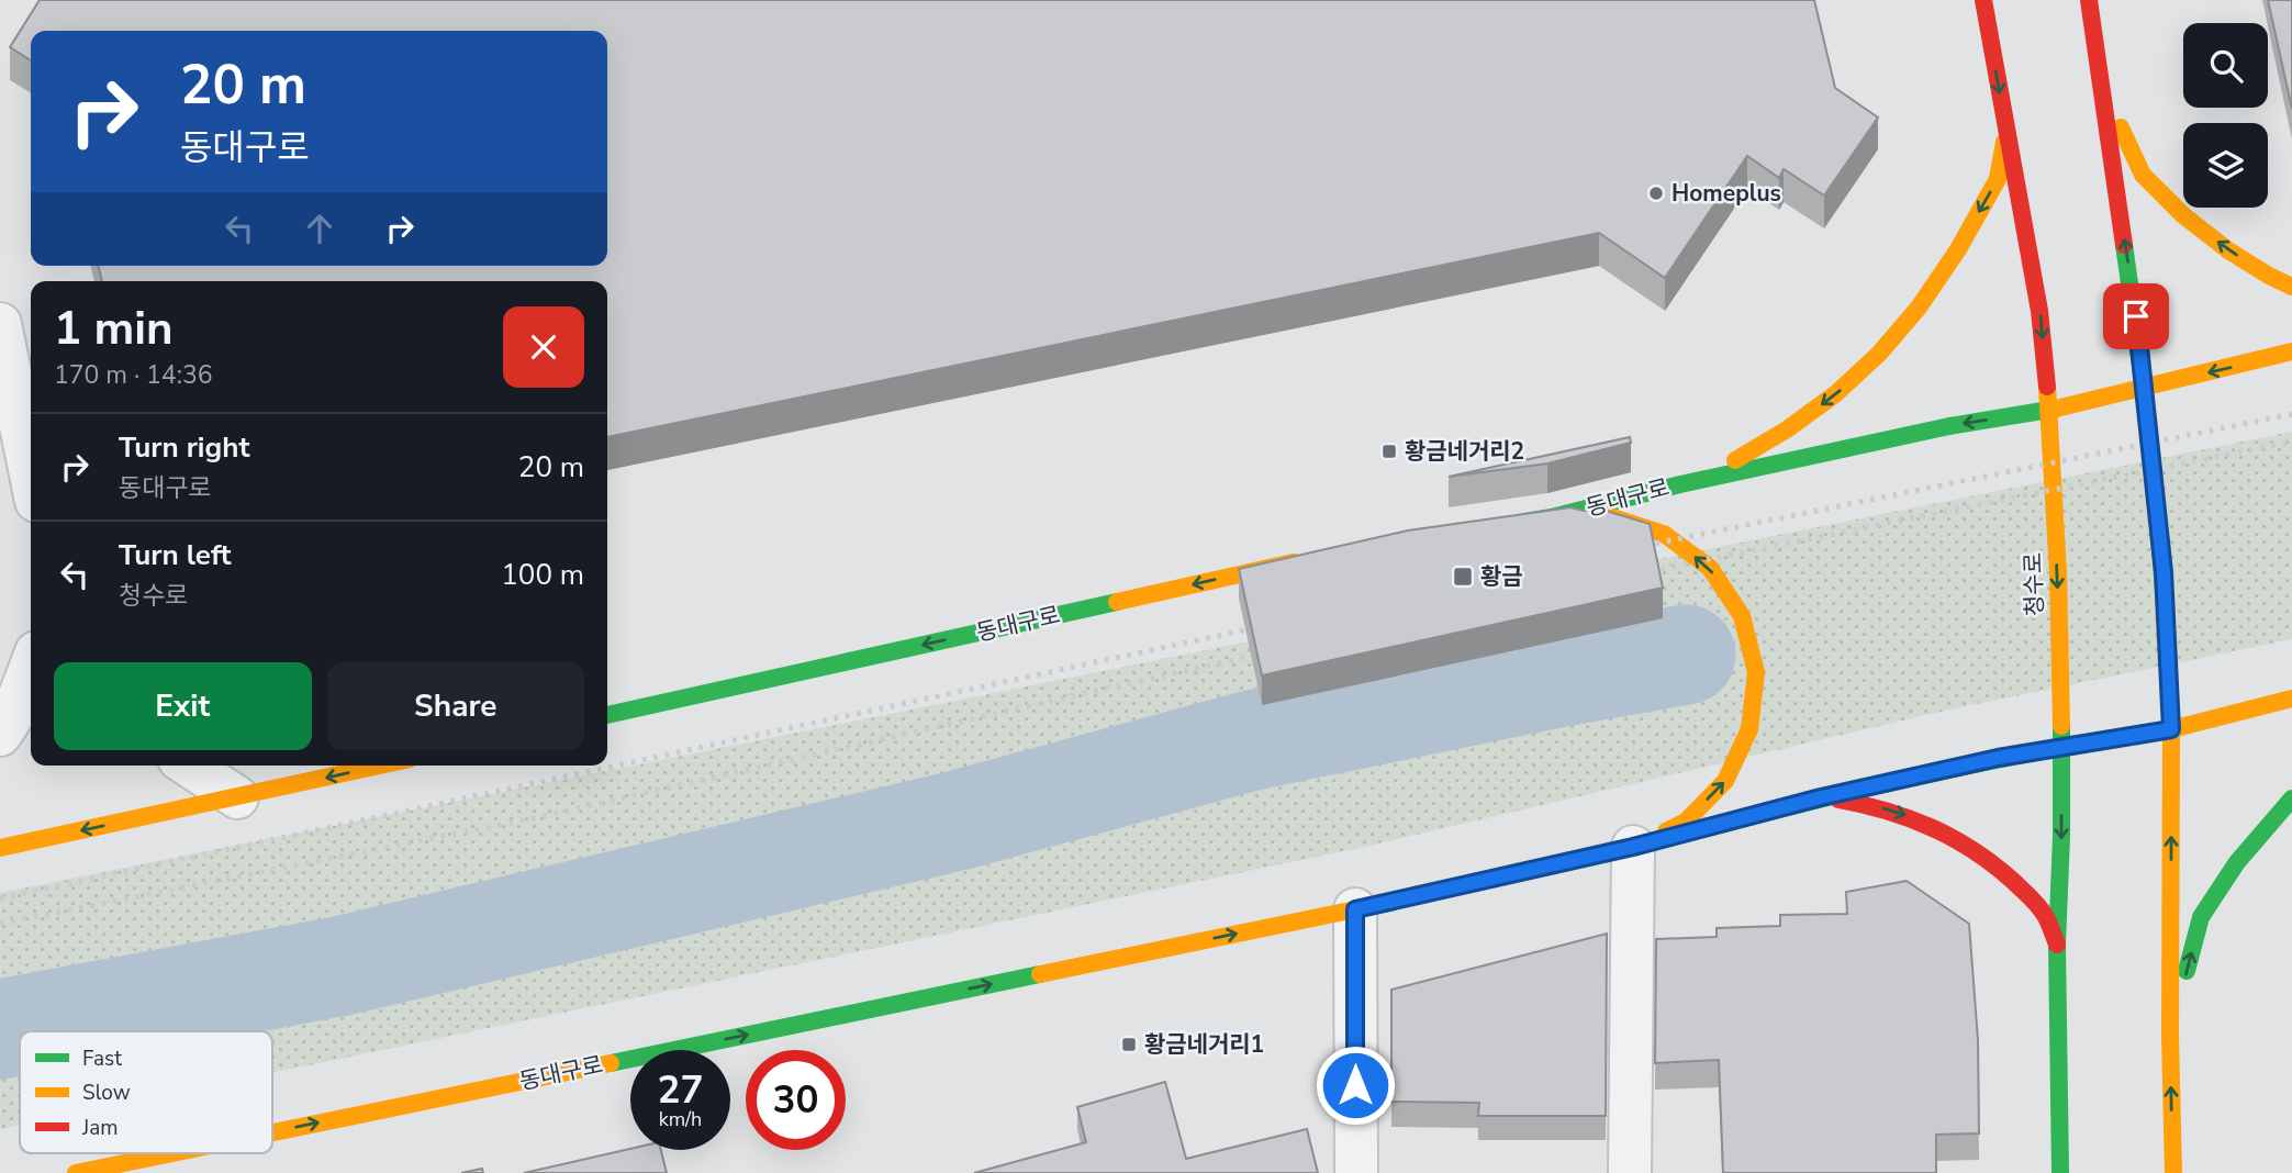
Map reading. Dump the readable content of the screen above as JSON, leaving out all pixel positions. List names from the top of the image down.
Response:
{
  "streets": {
    "main road": ["동대구로", "청수로"]
  },
  "crossings": [
    ["동대구로", "청수로"]
  ],
  "places": {
    "other": ["Homeplus"],
    "transit": ["황금네거리2", "황금", "황금네거리1"]
  },
  "legend": ["Fast", "Slow", "Jam"],
  "page": {
    "turn": ["20 m", "동대구로"],
    "heading": ["1 min", "170 m · 14:36"],
    "list": [
      {
        "name": "Turn right",
        "note": "동대구로",
        "value": "20 m"
      },
      {
        "name": "Turn left",
        "note": "청수로",
        "value": "100 m"
      }
    ],
    "buttons": ["Exit", "Share"],
    "speed": "27 km/h",
    "limit": "30"
  }
}
